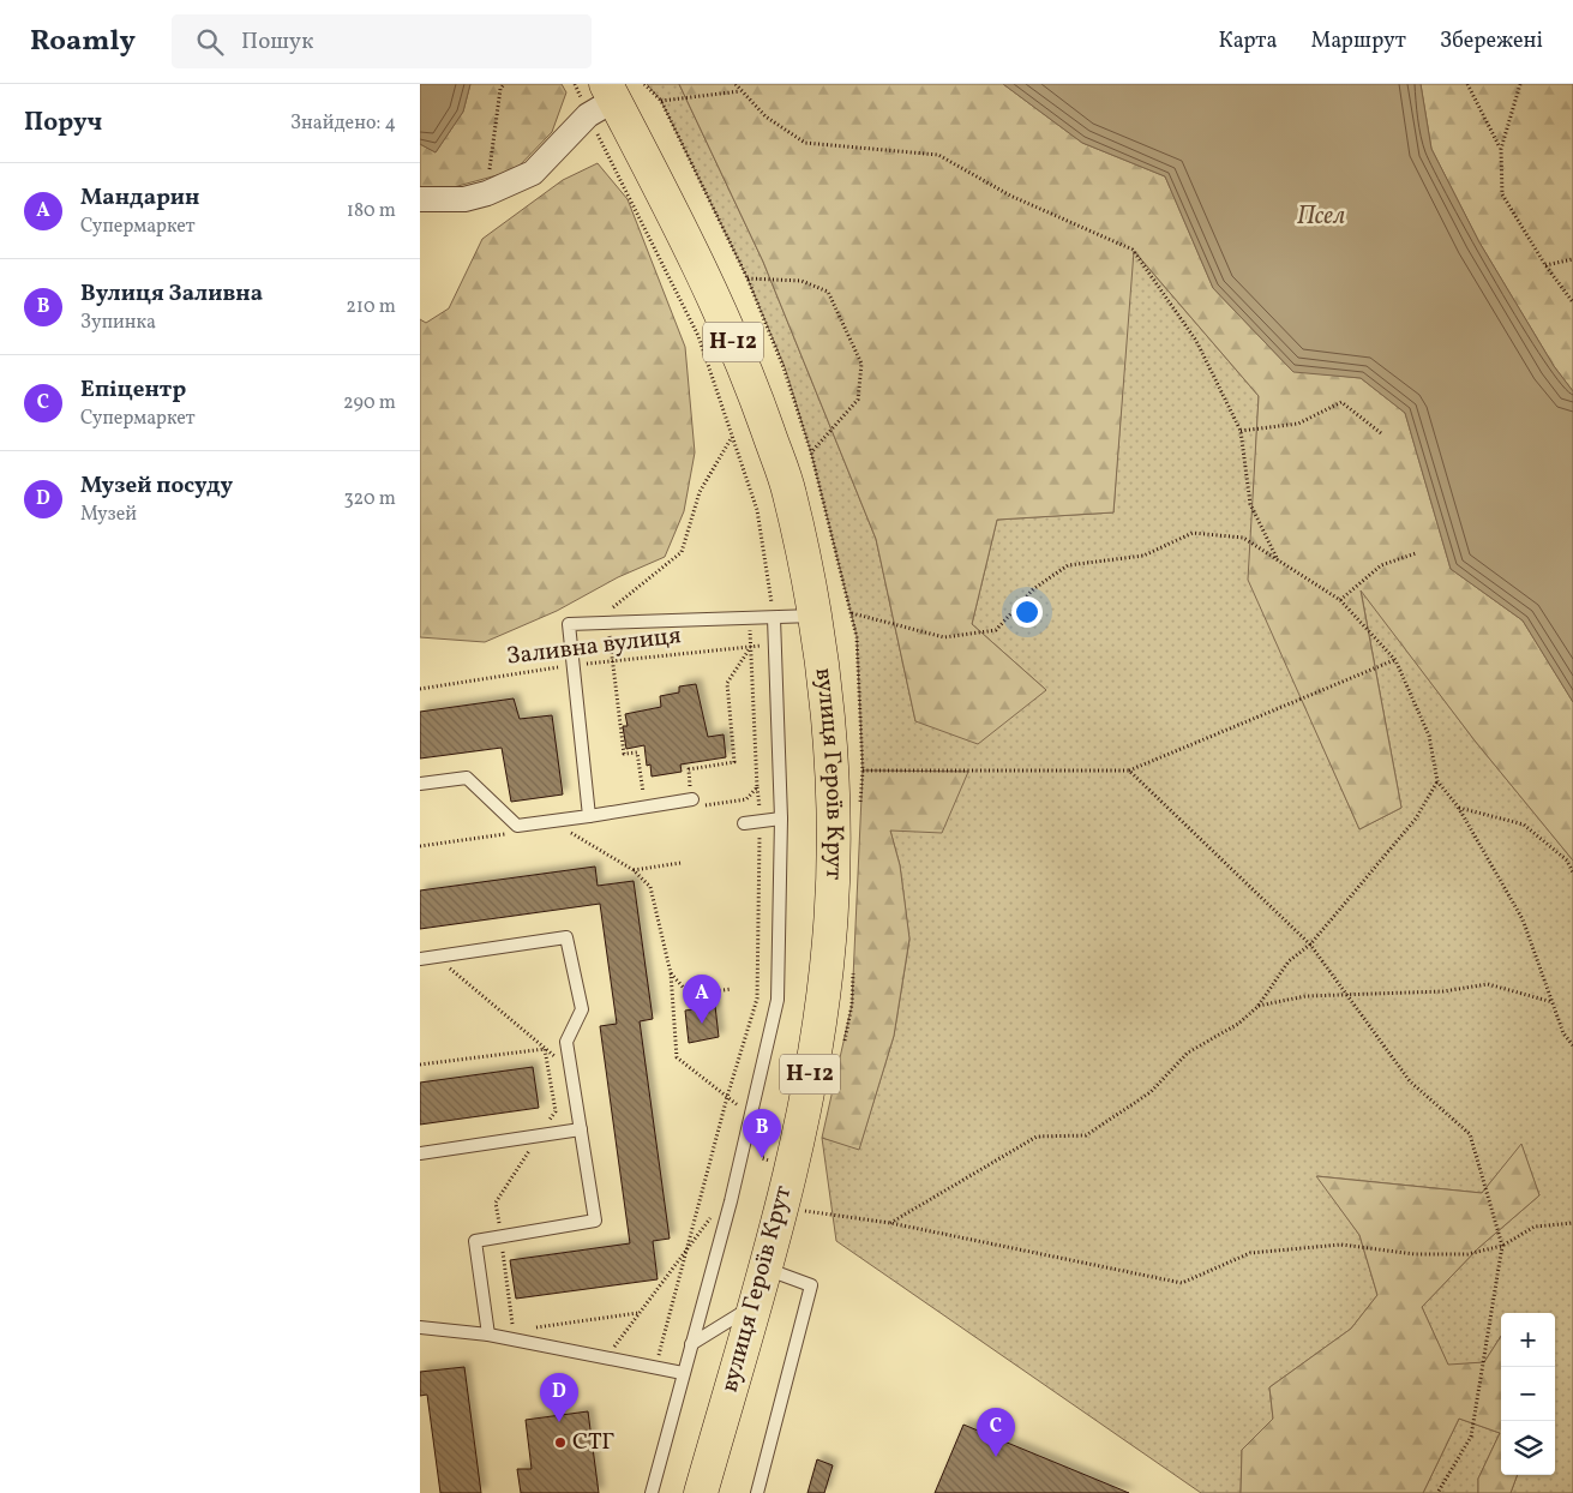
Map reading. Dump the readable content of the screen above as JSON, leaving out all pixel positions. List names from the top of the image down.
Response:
{
  "streets": {
    "main road": ["Н-12", "вулиця Героїв Крут"],
    "path": ["Заливна вулиця"]
  },
  "water": ["Псел"],
  "places": ["СТГ"],
  "page": {
    "header": "Roamly",
    "search": "Пошук",
    "nav": ["Карта", "Маршрут", "Збережені"],
    "heading": ["Поруч", "Знайдено: 4"],
    "list": [
      {
        "mark": "A",
        "name": "Мандарин",
        "note": "Супермаркет",
        "value": "180 m"
      },
      {
        "mark": "B",
        "name": "Вулиця Заливна",
        "note": "Зупинка",
        "value": "210 m"
      },
      {
        "mark": "C",
        "name": "Епіцентр",
        "note": "Супермаркет",
        "value": "290 m"
      },
      {
        "mark": "D",
        "name": "Музей посуду",
        "note": "Музей",
        "value": "320 m"
      }
    ],
    "pins": [
      "A",
      "B",
      "D",
      "C"
    ],
    "map_buttons": ["+", "−"]
  }
}
